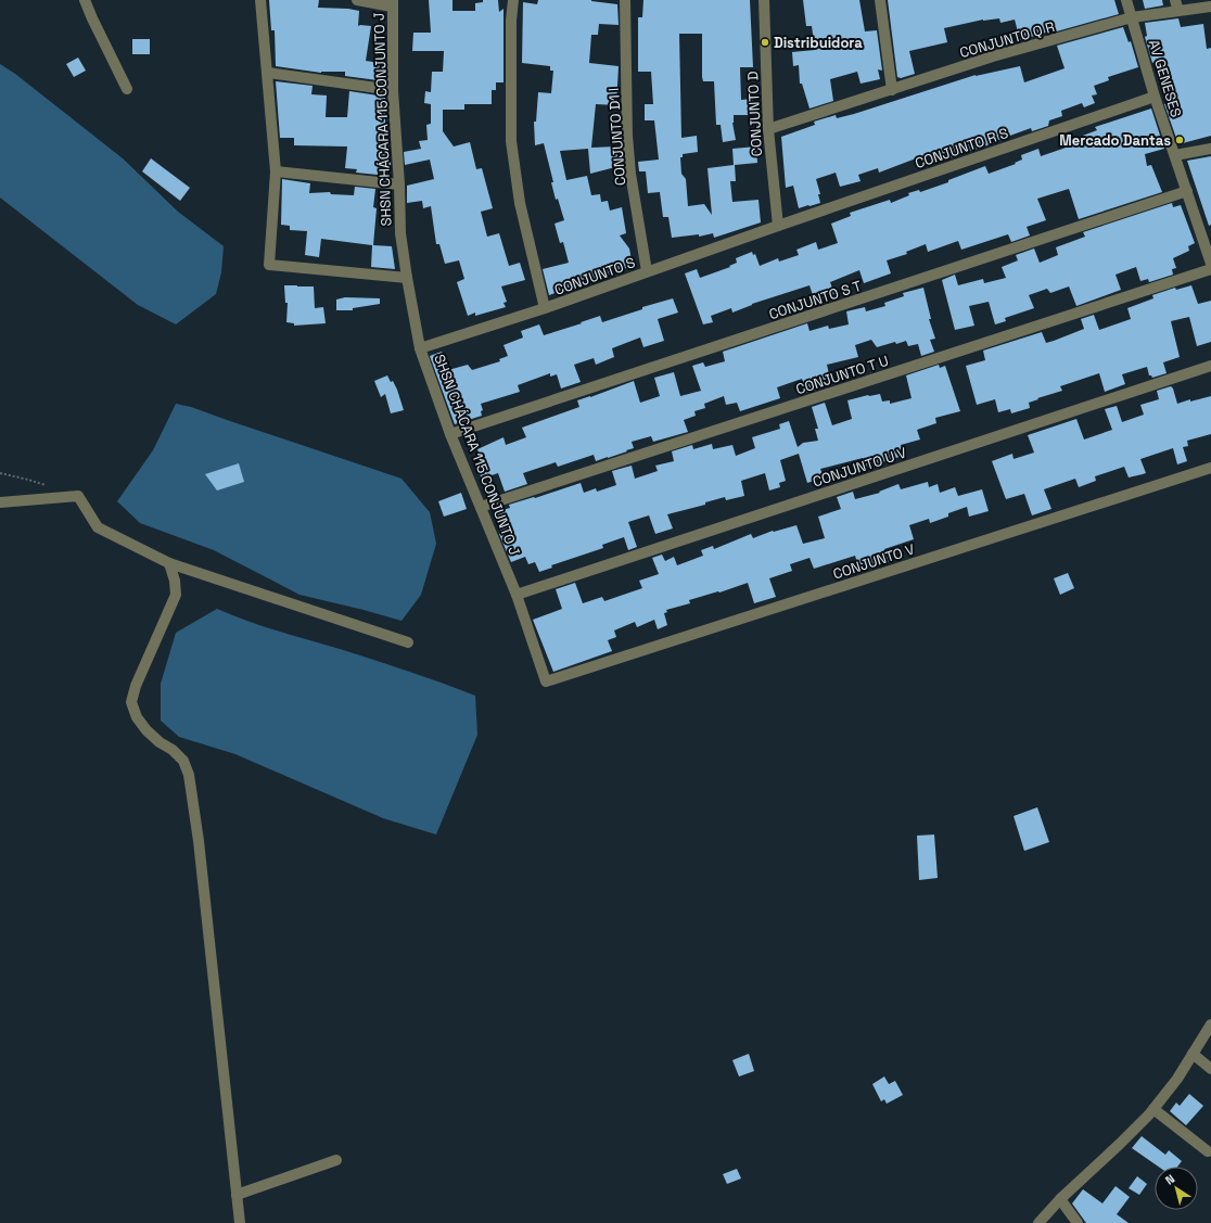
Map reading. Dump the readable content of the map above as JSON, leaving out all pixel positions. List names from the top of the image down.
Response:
{
  "streets": {
    "street": [
      "CONJUNTO Q R",
      "AV GENESES",
      "CONJUNTO D",
      "SHSN CHÁCARA 115 CONJUNTO J",
      "CONJUNTO D1 I",
      "CONJUNTO R S",
      "CONJUNTO S",
      "CONJUNTO S T",
      "CONJUNTO T U",
      "CONJUNTO U V",
      "CONJUNTO V"
    ]
  },
  "crossings": [
    ["CONJUNTO Q R", "AV GENESES"],
    ["CONJUNTO Q R", "CONJUNTO D"],
    ["AV GENESES", "CONJUNTO R S"],
    ["AV GENESES", "CONJUNTO S T"],
    ["CONJUNTO D", "CONJUNTO R S"],
    ["CONJUNTO D", "CONJUNTO S"],
    ["SHSN CHÁCARA 115 CONJUNTO J", "CONJUNTO S"],
    ["SHSN CHÁCARA 115 CONJUNTO J", "CONJUNTO S T"],
    ["SHSN CHÁCARA 115 CONJUNTO J", "CONJUNTO T U"],
    ["SHSN CHÁCARA 115 CONJUNTO J", "CONJUNTO U V"],
    ["SHSN CHÁCARA 115 CONJUNTO J", "CONJUNTO V"],
    ["CONJUNTO D1 I", "CONJUNTO S"],
    ["CONJUNTO R S", "CONJUNTO S"]
  ],
  "places": ["Distribuidora", "Mercado Dantas"],
  "north": "top left"
}
